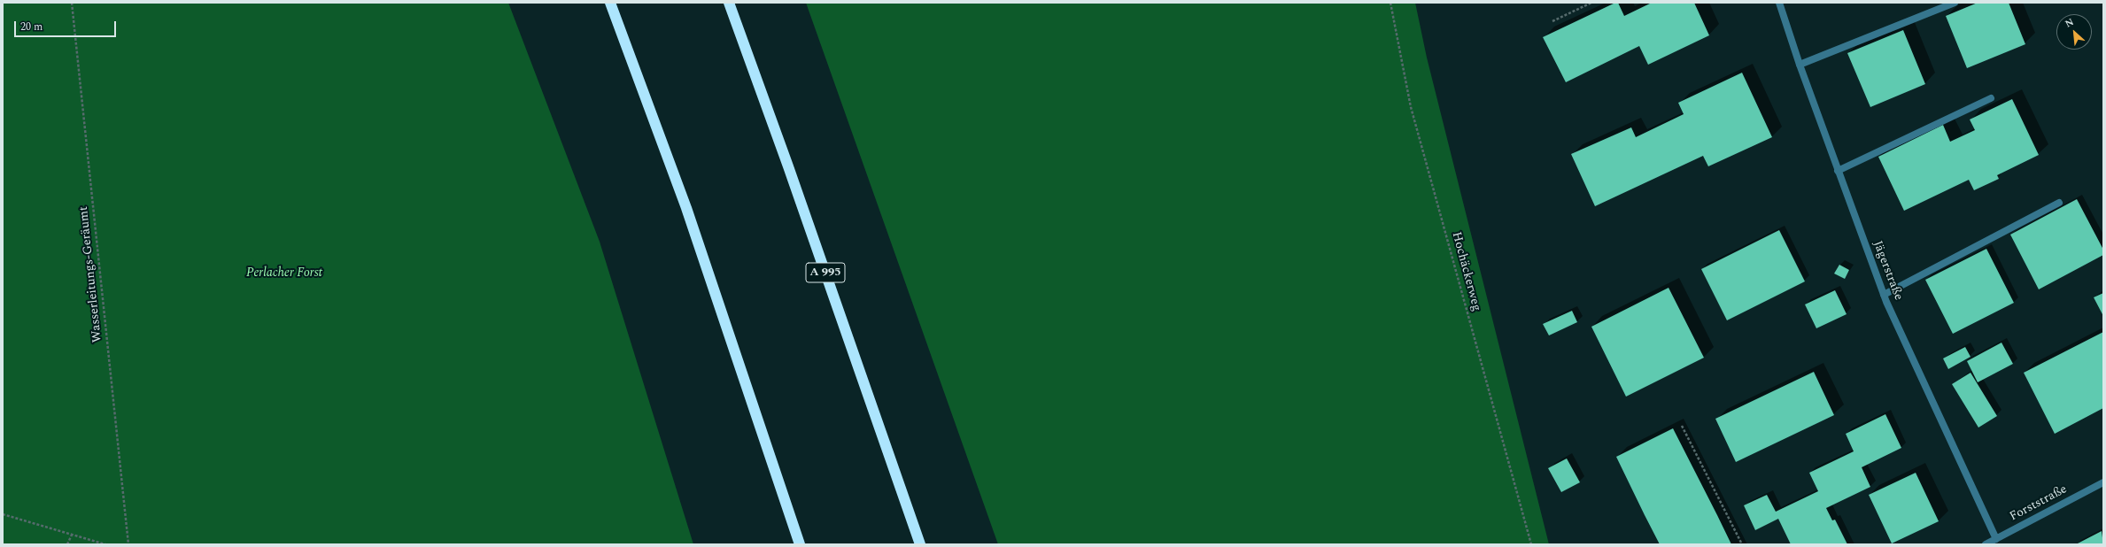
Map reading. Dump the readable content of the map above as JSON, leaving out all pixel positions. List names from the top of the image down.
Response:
{
  "streets": {
    "highway": ["A 995"],
    "street": ["Jägerstraße", "Forststraße"],
    "path": ["Hochäckerweg", "Wasserleitungs-Geräumt"]
  },
  "crossings": [
    ["Jägerstraße", "Forststraße"]
  ],
  "parks": ["Perlacher Forst"],
  "scale_bar": "20 m",
  "north": "top left"
}
